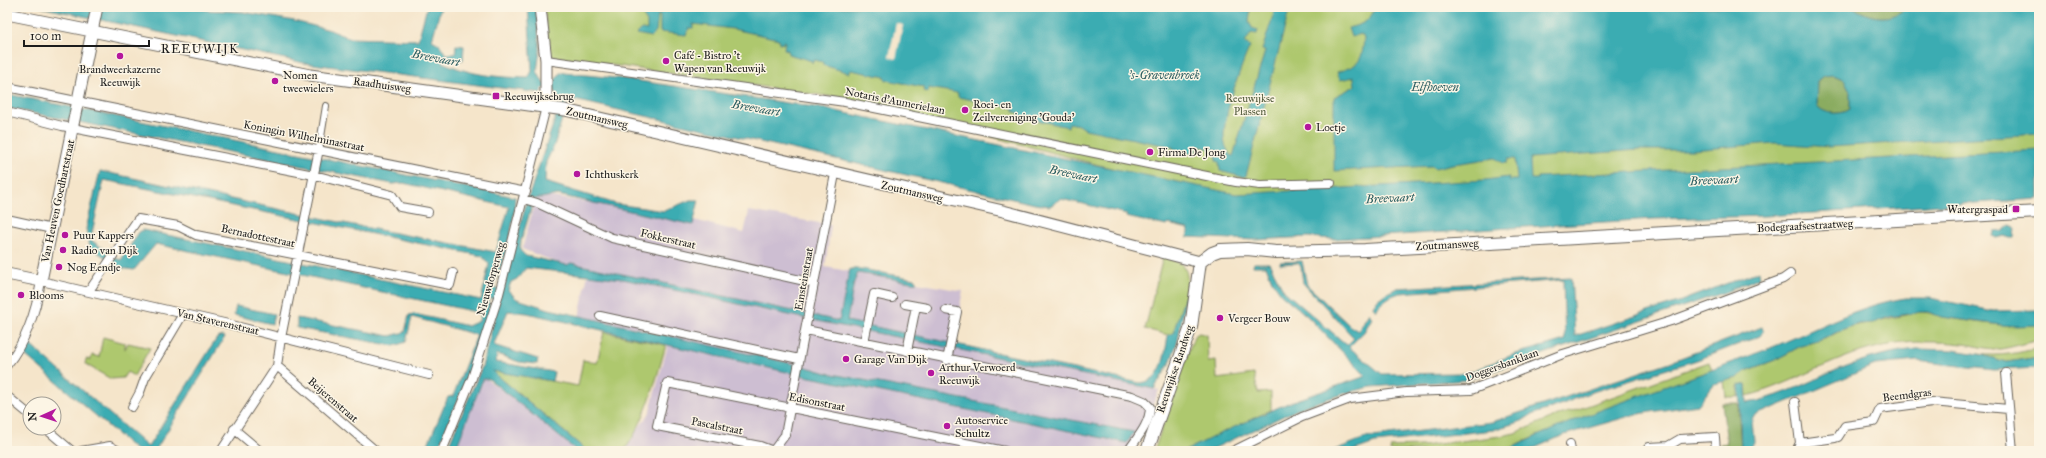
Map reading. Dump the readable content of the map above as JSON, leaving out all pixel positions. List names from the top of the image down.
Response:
{
  "streets": {
    "main road": ["Zoutmansweg", "Bodegraafsestraatweg", "Reeuwijkse Randweg"],
    "street": [
      "Raadhuisweg",
      "Notaris d'Aumerielaan",
      "Koningin Wilhelminastraat",
      "Van Heuven Goedhartstraat",
      "Bernadottestraat",
      "Fokkerstraat",
      "Nieuwdorperweg",
      "Einsteinstraat",
      "Van Staverenstraat",
      "Doggersbanklaan",
      "Beemdgras",
      "Beijerenstraat",
      "Edisonstraat",
      "Pascalstraat"
    ]
  },
  "crossings": [
    ["Raadhuisweg", "Zoutmansweg"],
    ["Raadhuisweg", "Van Heuven Goedhartstraat"],
    ["Raadhuisweg", "Nieuwdorperweg"],
    ["Zoutmansweg", "Bodegraafsestraatweg"],
    ["Zoutmansweg", "Nieuwdorperweg"],
    ["Zoutmansweg", "Einsteinstraat"],
    ["Zoutmansweg", "Reeuwijkse Randweg"],
    ["Koningin Wilhelminastraat", "Van Heuven Goedhartstraat"],
    ["Koningin Wilhelminastraat", "Fokkerstraat"],
    ["Koningin Wilhelminastraat", "Nieuwdorperweg"],
    ["Van Heuven Goedhartstraat", "Van Staverenstraat"],
    ["Bernadottestraat", "Van Staverenstraat"],
    ["Fokkerstraat", "Nieuwdorperweg"],
    ["Fokkerstraat", "Einsteinstraat"],
    ["Einsteinstraat", "Edisonstraat"],
    ["Einsteinstraat", "Pascalstraat"],
    ["Edisonstraat", "Pascalstraat"]
  ],
  "districts": ["REEUWIJK"],
  "water": ["Breevaart", "'s-Gravenbroek", "Elfhoeven"],
  "parks": ["Reeuwijkse Plassen"],
  "places": {
    "other": [
      "Brandweerkazerne Reeuwijk",
      "Café - Bistro 't Wapen van Reeuwijk",
      "Nomen tweewielers",
      "Roei- en Zeilvereniging 'Gouda'",
      "Loetje",
      "Firma De Jong",
      "Ichthuskerk",
      "Puur Kappers",
      "Radio van Dijk",
      "Nog Eendje",
      "Blooms",
      "Vergeer Bouw",
      "Garage Van Dijk",
      "Arthur Verwoerd Reeuwijk",
      "Autoservice Schultz"
    ],
    "transit": ["Reeuwijksebrug", "Watergraspad"]
  },
  "scale_bar": "100 m",
  "north": "left"
}
